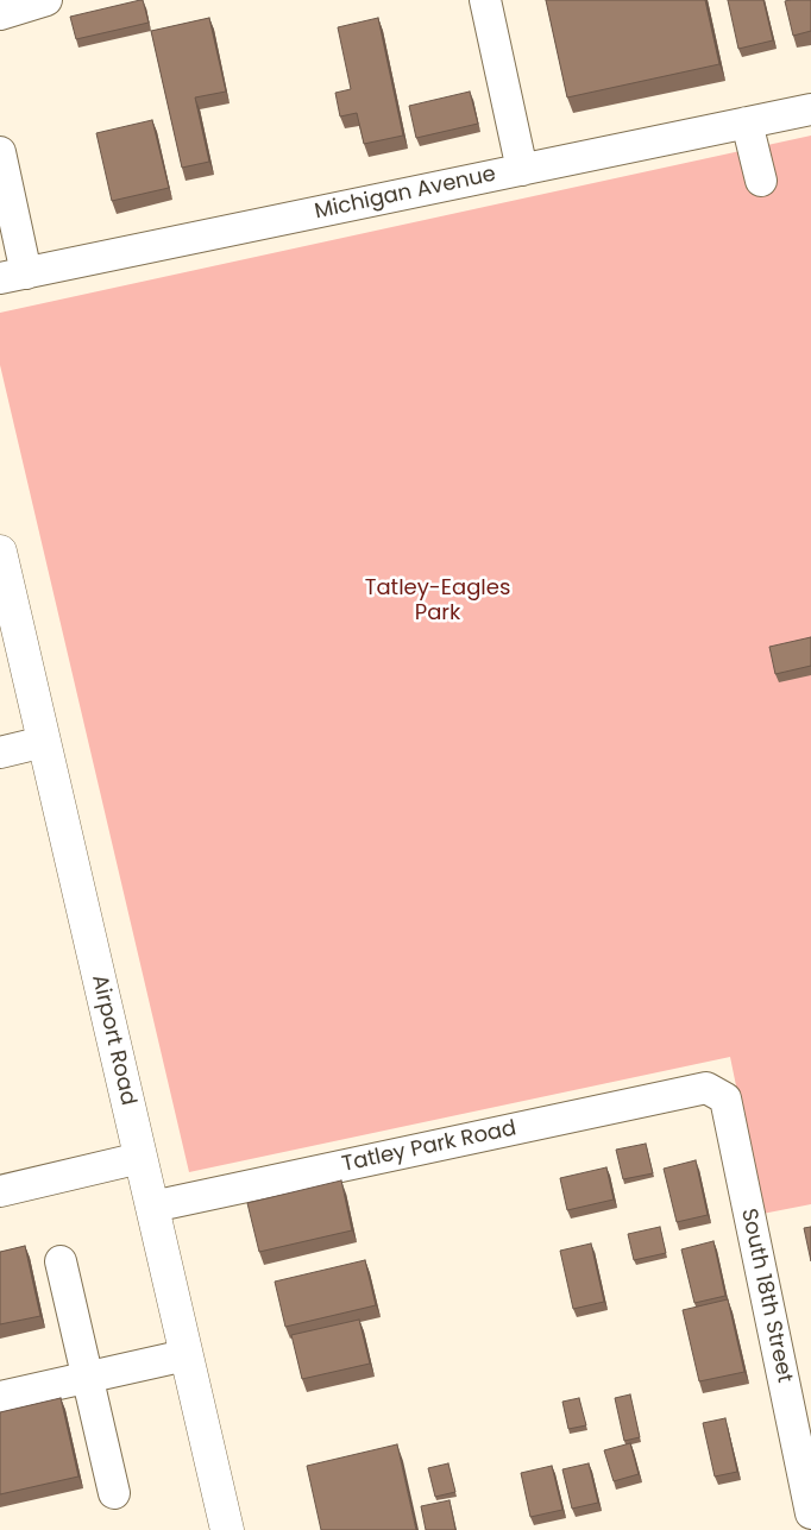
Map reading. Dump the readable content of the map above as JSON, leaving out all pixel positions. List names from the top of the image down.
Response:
{
  "streets": {
    "main road": ["Airport Road"],
    "street": ["Michigan Avenue", "Tatley Park Road", "South 18th Street"]
  },
  "crossings": [
    ["Airport Road", "Tatley Park Road"],
    ["Tatley Park Road", "South 18th Street"]
  ],
  "parks": ["Tatley-Eagles Park"]
}
